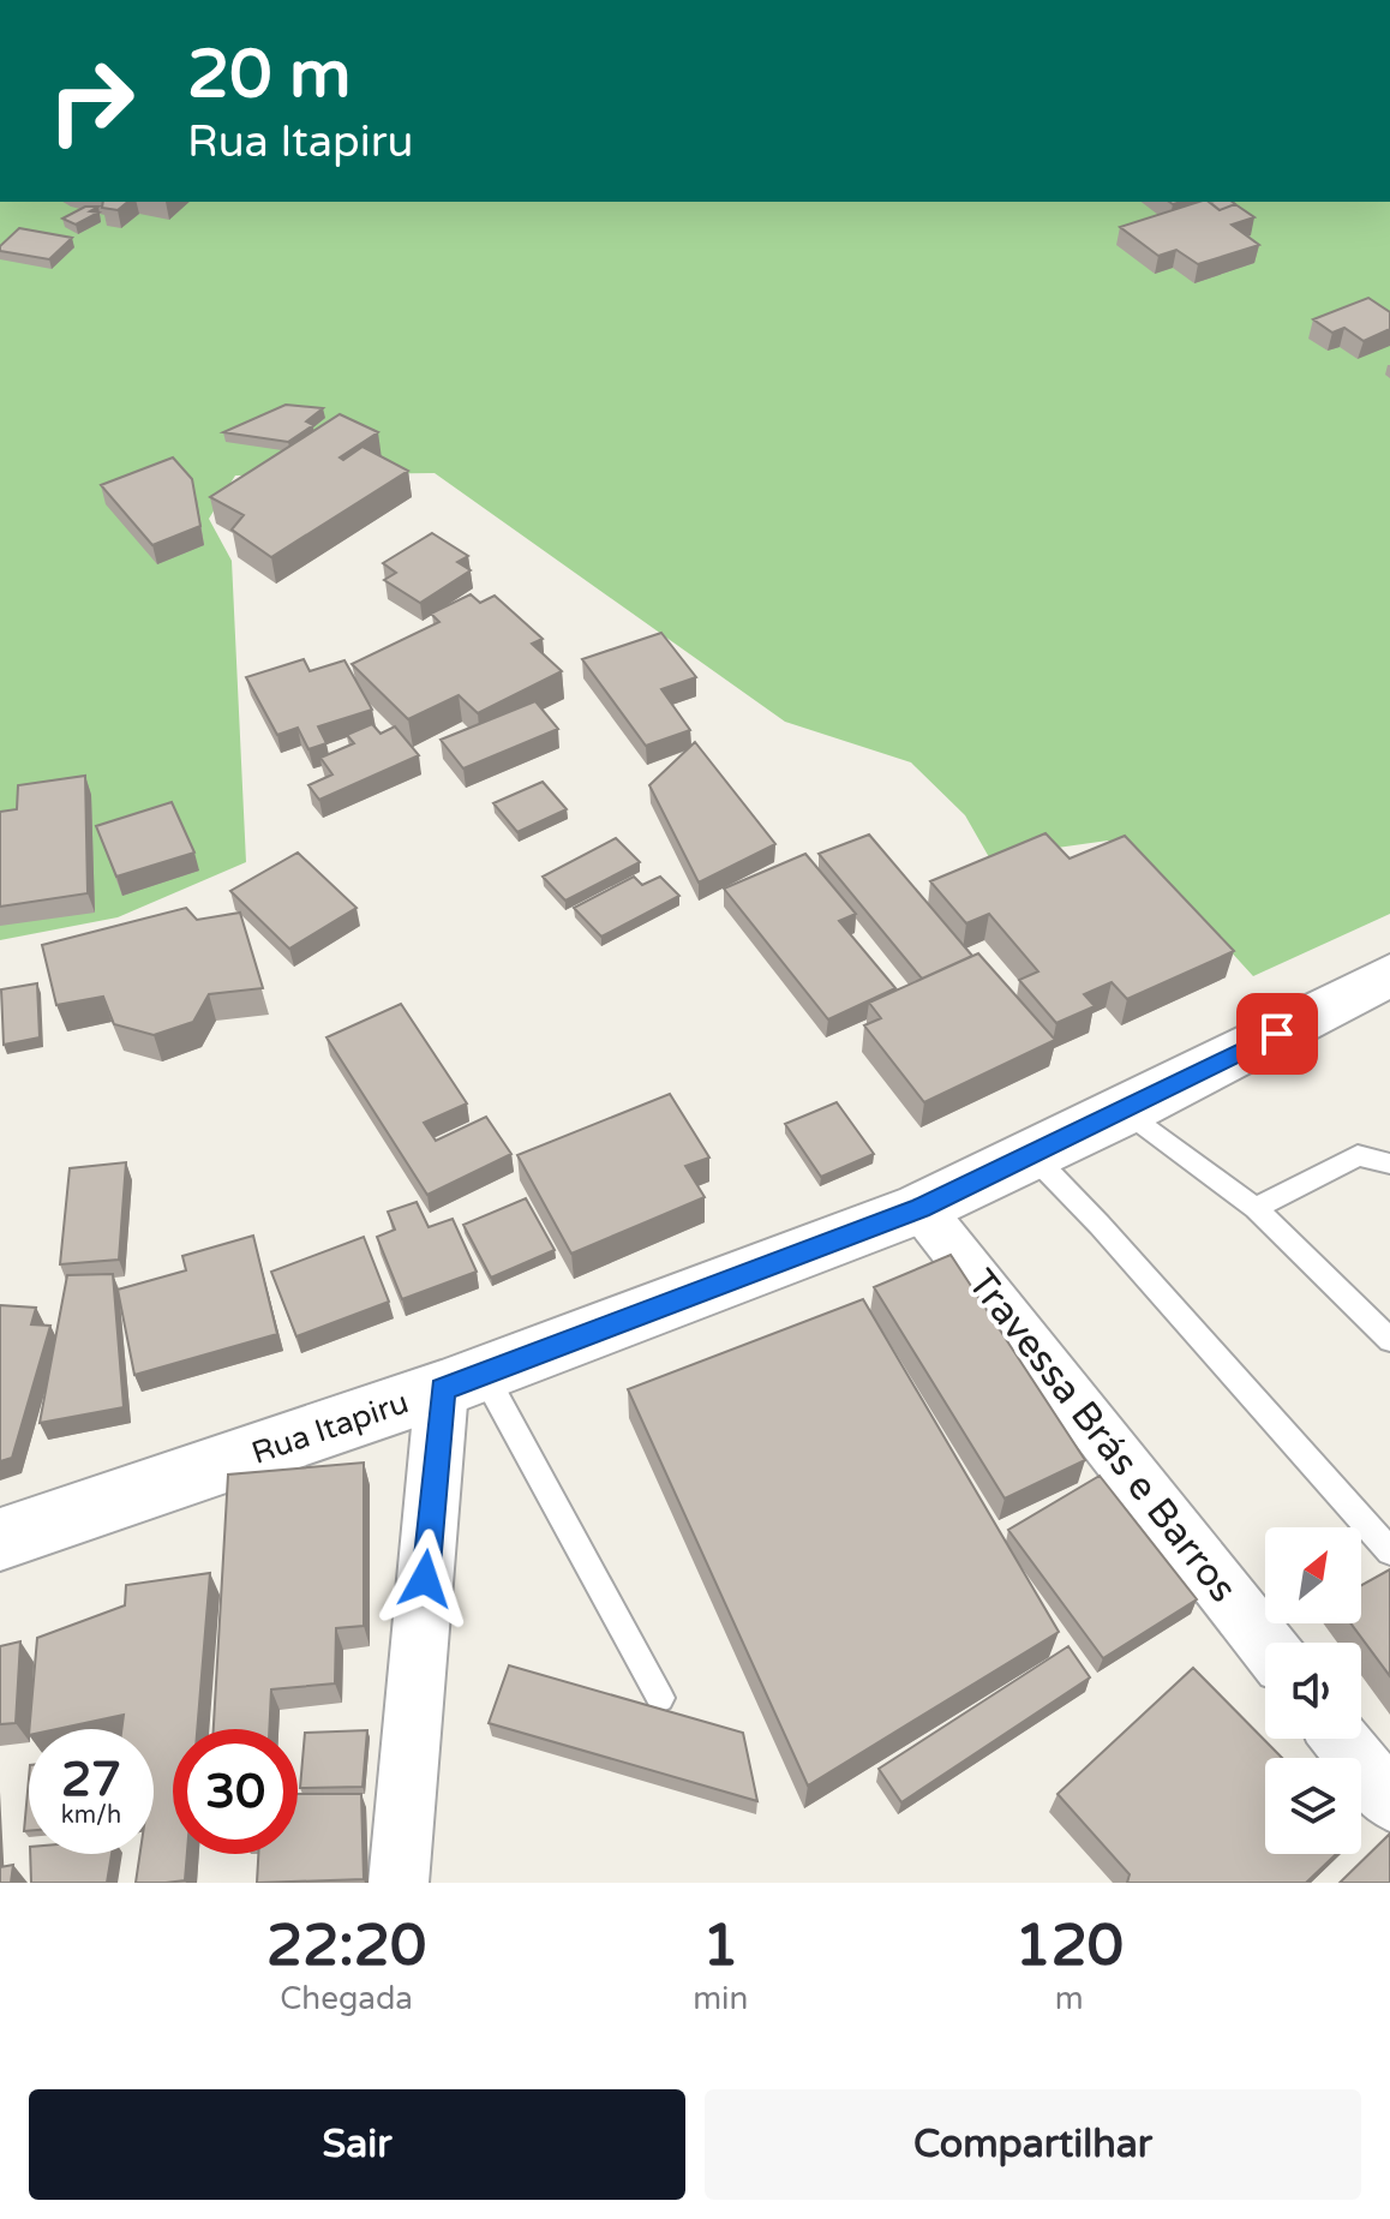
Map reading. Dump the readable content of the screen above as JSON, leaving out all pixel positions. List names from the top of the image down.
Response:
{
  "streets": {
    "street": ["Rua Itapiru", "Travessa Brás e Barros"]
  },
  "crossings": [
    ["Rua Itapiru", "Travessa Brás e Barros"]
  ],
  "north": "top right",
  "page": {
    "turn": ["20 m", "Rua Itapiru"],
    "speed": "27 km/h",
    "limit": "30",
    "eta": [
      "22:20",
      "Chegada",
      "1",
      "min",
      "120",
      "m"
    ],
    "buttons": ["Sair", "Compartilhar"]
  }
}
